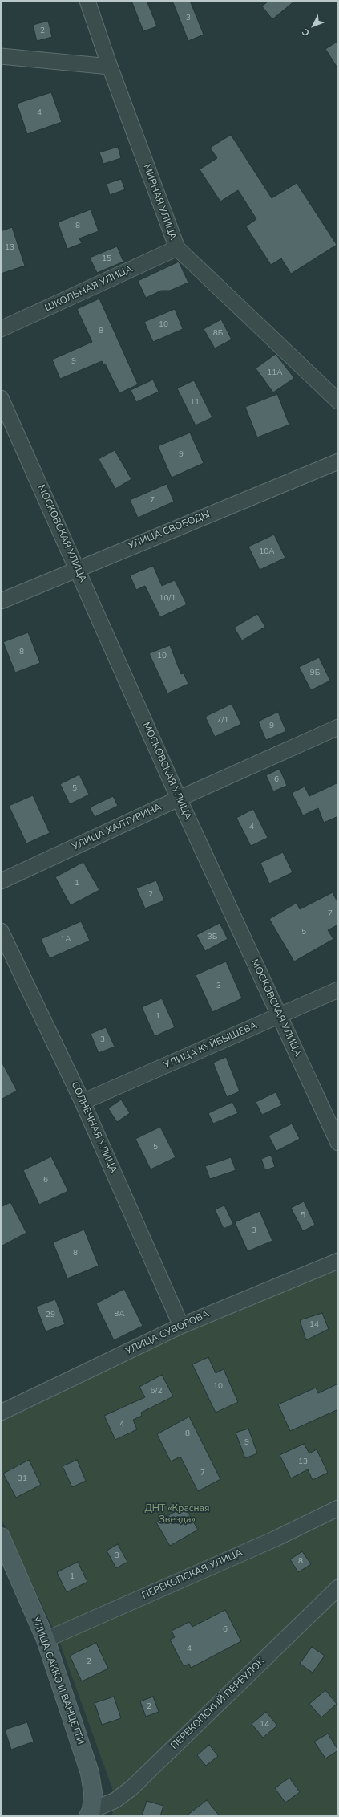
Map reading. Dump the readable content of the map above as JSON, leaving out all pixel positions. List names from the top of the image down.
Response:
{
  "streets": {
    "main road": ["УЛИЦА САККО И ВАНЦЕТТИ"],
    "street": [
      "МИРНАЯ УЛИЦА",
      "ШКОЛЬНАЯ УЛИЦА",
      "УЛИЦА СВОБОДЫ",
      "МОСКОВСКАЯ УЛИЦА",
      "УЛИЦА ХАЛТУРИНА",
      "УЛИЦА КУЙБЫШЕВА",
      "СОЛНЕЧНАЯ УЛИЦА",
      "УЛИЦА СУВОРОВА",
      "ПЕРЕКОПСКАЯ УЛИЦА",
      "ПЕРЕКОПСКИЙ ПЕРЕУЛОК"
    ]
  },
  "crossings": [
    ["МИРНАЯ УЛИЦА", "ШКОЛЬНАЯ УЛИЦА"],
    ["УЛИЦА СВОБОДЫ", "МОСКОВСКАЯ УЛИЦА"],
    ["МОСКОВСКАЯ УЛИЦА", "УЛИЦА ХАЛТУРИНА"],
    ["МОСКОВСКАЯ УЛИЦА", "УЛИЦА КУЙБЫШЕВА"],
    ["УЛИЦА КУЙБЫШЕВА", "СОЛНЕЧНАЯ УЛИЦА"],
    ["СОЛНЕЧНАЯ УЛИЦА", "УЛИЦА СУВОРОВА"],
    ["ПЕРЕКОПСКАЯ УЛИЦА", "УЛИЦА САККО И ВАНЦЕТТИ"],
    ["УЛИЦА САККО И ВАНЦЕТТИ", "ПЕРЕКОПСКИЙ ПЕРЕУЛОК"]
  ],
  "parks": ["ДНТ «Красная Звезда»"],
  "house_numbers": [
    "3",
    "2",
    "4",
    "8",
    "13",
    "15",
    "10",
    "8",
    "8Б",
    "9",
    "11А",
    "11",
    "9",
    "7",
    "10А",
    "10/1",
    "8",
    "10",
    "9Б",
    "7/1",
    "9",
    "6",
    "5",
    "4",
    "1",
    "2",
    "7",
    "5",
    "3Б",
    "1А",
    "3",
    "1",
    "3",
    "5",
    "6",
    "5",
    "3",
    "8",
    "8А",
    "29",
    "14",
    "10",
    "6/2",
    "4",
    "8",
    "9",
    "13",
    "7",
    "31",
    "3",
    "8",
    "1",
    "6",
    "4",
    "2",
    "2",
    "14"
  ],
  "north": "bottom left"
}
